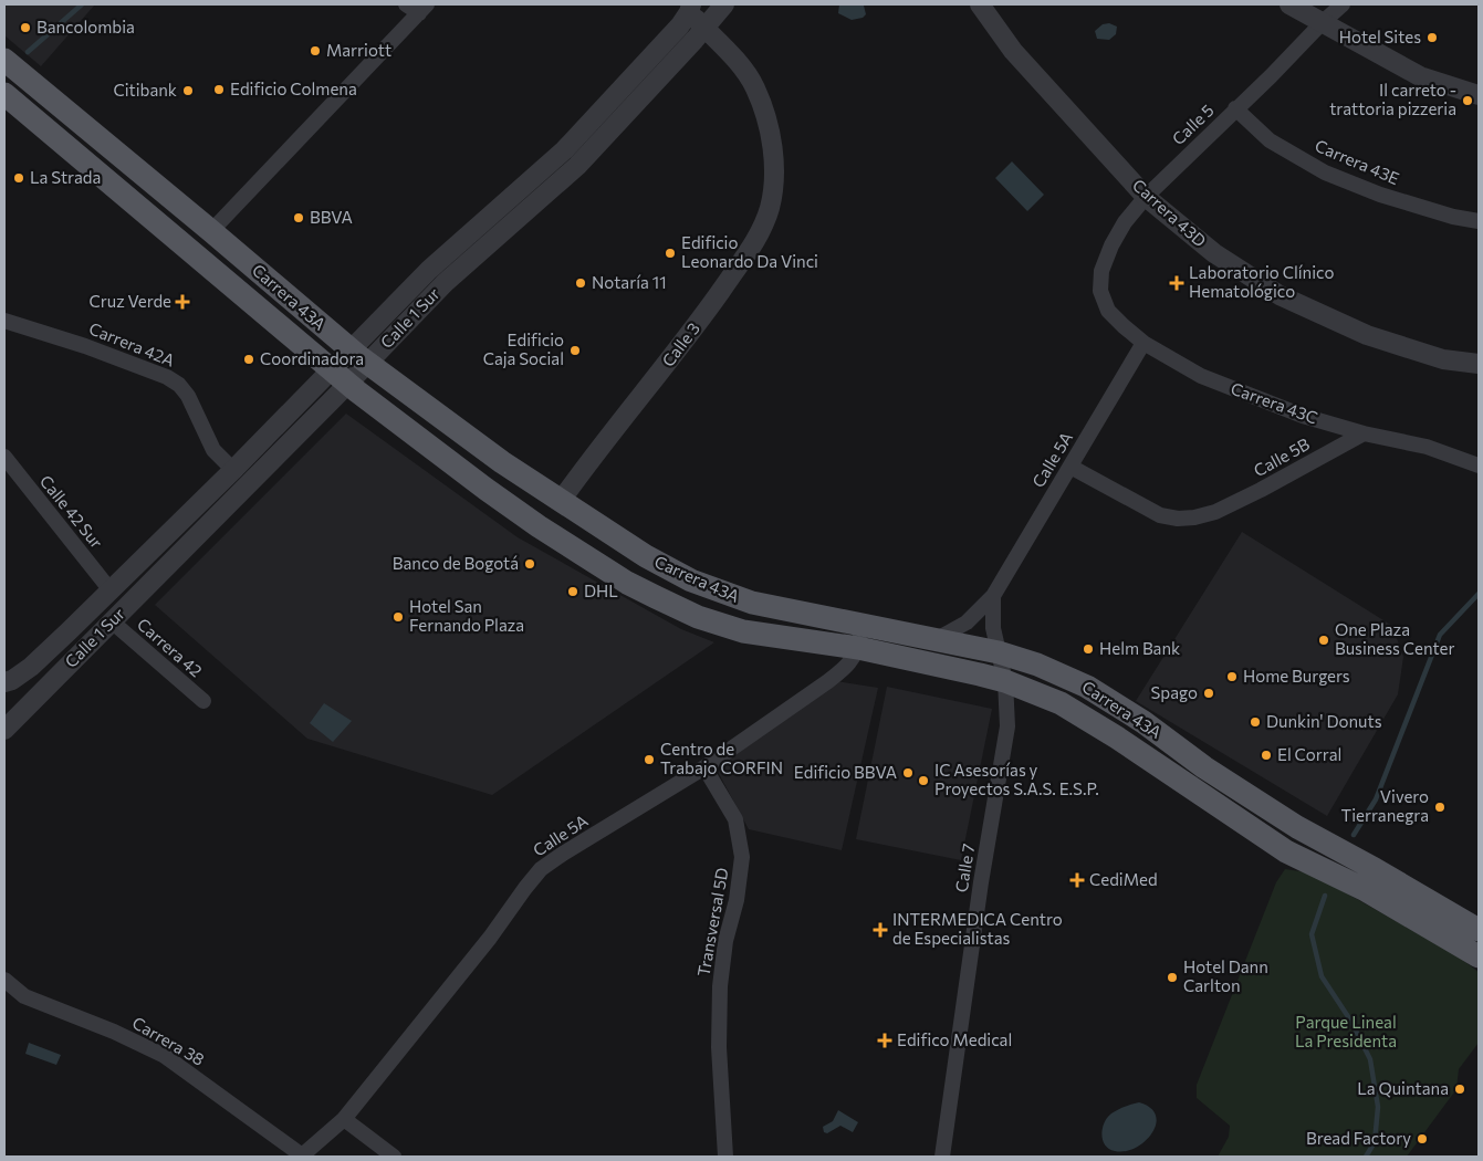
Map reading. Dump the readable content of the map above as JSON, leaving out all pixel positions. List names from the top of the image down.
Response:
{
  "streets": {
    "main road": ["Carrera 43A"],
    "street": [
      "Calle 5",
      "Carrera 43E",
      "Carrera 43D",
      "Calle 1 Sur",
      "Carrera 42A",
      "Calle 3",
      "Carrera 43C",
      "Calle 5B",
      "Calle 5A",
      "Calle 42 Sur",
      "Carrera 42",
      "Calle 7",
      "Transversal 5D",
      "Carrera 38"
    ]
  },
  "crossings": [
    ["Calle 5", "Carrera 43E"],
    ["Calle 5", "Carrera 43D"],
    ["Calle 5", "Carrera 43C"],
    ["Carrera 43A", "Calle 1 Sur"],
    ["Carrera 43A", "Calle 3"],
    ["Carrera 43A", "Calle 5A"],
    ["Carrera 43A", "Calle 7"],
    ["Calle 1 Sur", "Carrera 42A"],
    ["Calle 1 Sur", "Calle 3"],
    ["Calle 1 Sur", "Calle 42 Sur"],
    ["Calle 1 Sur", "Carrera 42"],
    ["Carrera 43C", "Calle 5B"],
    ["Carrera 43C", "Calle 5A"],
    ["Calle 5B", "Calle 5A"],
    ["Calle 5A", "Transversal 5D"],
    ["Calle 5A", "Carrera 38"]
  ],
  "parks": ["Parque Lineal La Presidenta"],
  "places": {
    "other": [
      "Bancolombia",
      "Hotel Sites",
      "Marriott",
      "Edificio Colmena",
      "Citibank",
      "Il carreto - trattoria pizzeria",
      "La Strada",
      "BBVA",
      "Edificio Leonardo Da Vinci",
      "Notaría 11",
      "Edificio Caja Social",
      "Coordinadora",
      "Banco de Bogotá",
      "DHL",
      "Hotel San Fernando Plaza",
      "One Plaza Business Center",
      "Helm Bank",
      "Home Burgers",
      "Spago",
      "Dunkin' Donuts",
      "El Corral",
      "Centro de Trabajo CORFIN",
      "Edificio BBVA",
      "IC Asesorías y Proyectos S.A.S. E.S.P.",
      "Vivero Tierranegra",
      "Hotel Dann Carlton",
      "La Quintana",
      "Bread Factory"
    ],
    "health": [
      "Laboratorio Clínico Hematológico",
      "Cruz Verde",
      "CediMed",
      "INTERMEDICA Centro de Especialistas",
      "Edifico Medical"
    ]
  }
}
